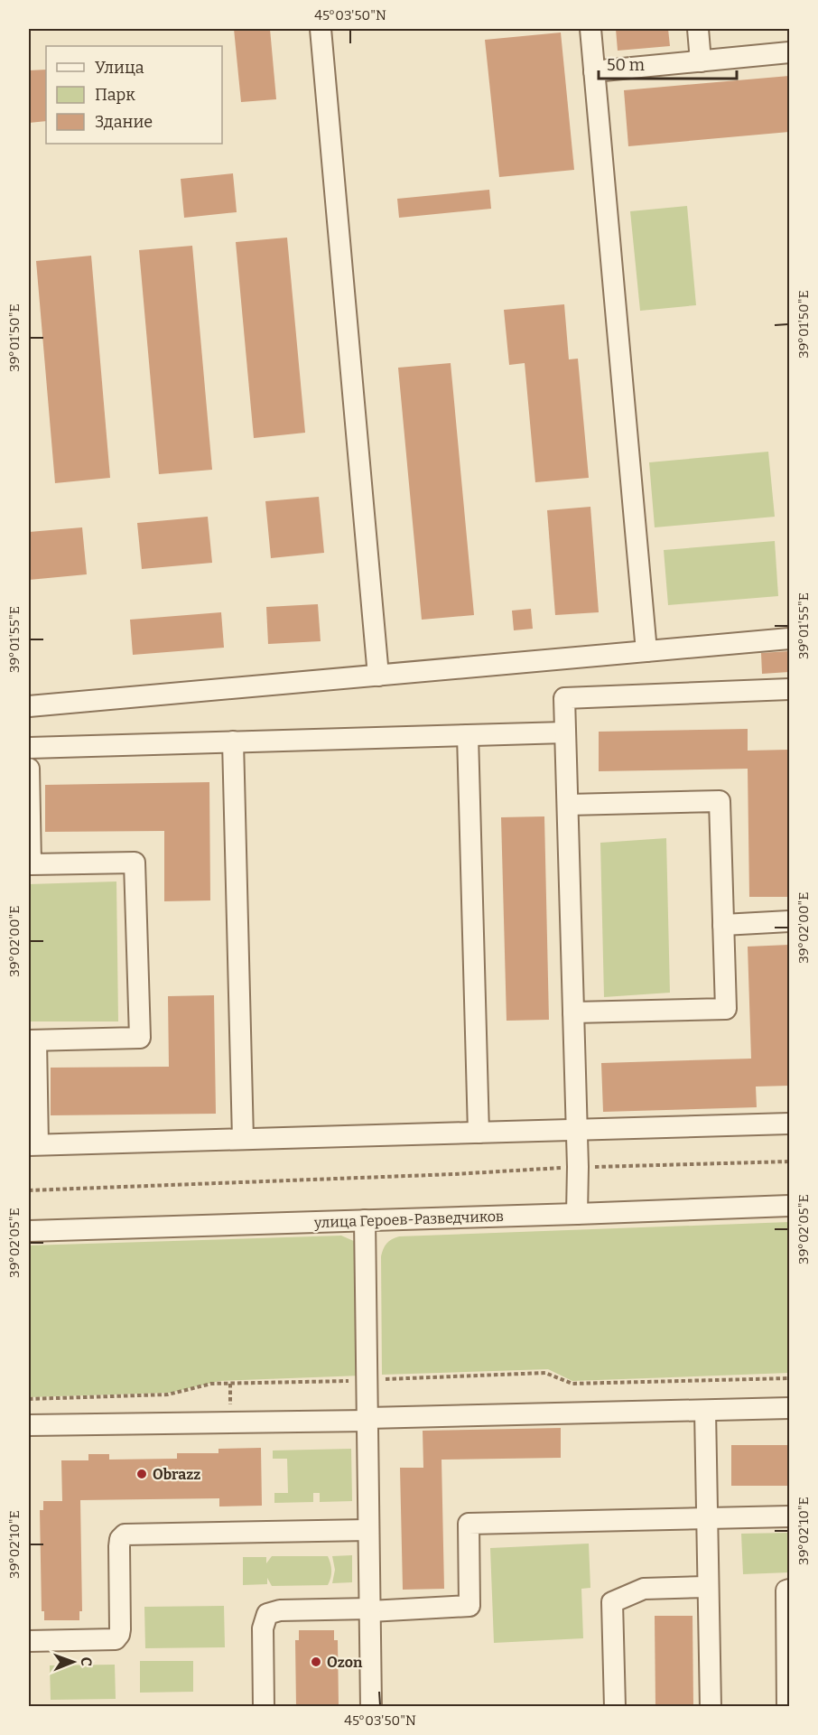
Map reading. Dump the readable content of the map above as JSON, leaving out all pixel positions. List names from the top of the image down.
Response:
{
  "streets": {
    "street": ["улица Героев-Разведчиков"]
  },
  "places": ["Obrazz", "Ozon"],
  "legend": ["Улица", "Парк", "Здание"],
  "scale_bar": "50 m",
  "north": "right",
  "coordinates": [
    "45°03'50\"N",
    "39°01'50\"E",
    "39°01'55\"E",
    "39°02'00\"E",
    "39°02'05\"E",
    "39°02'10\"E"
  ]
}
